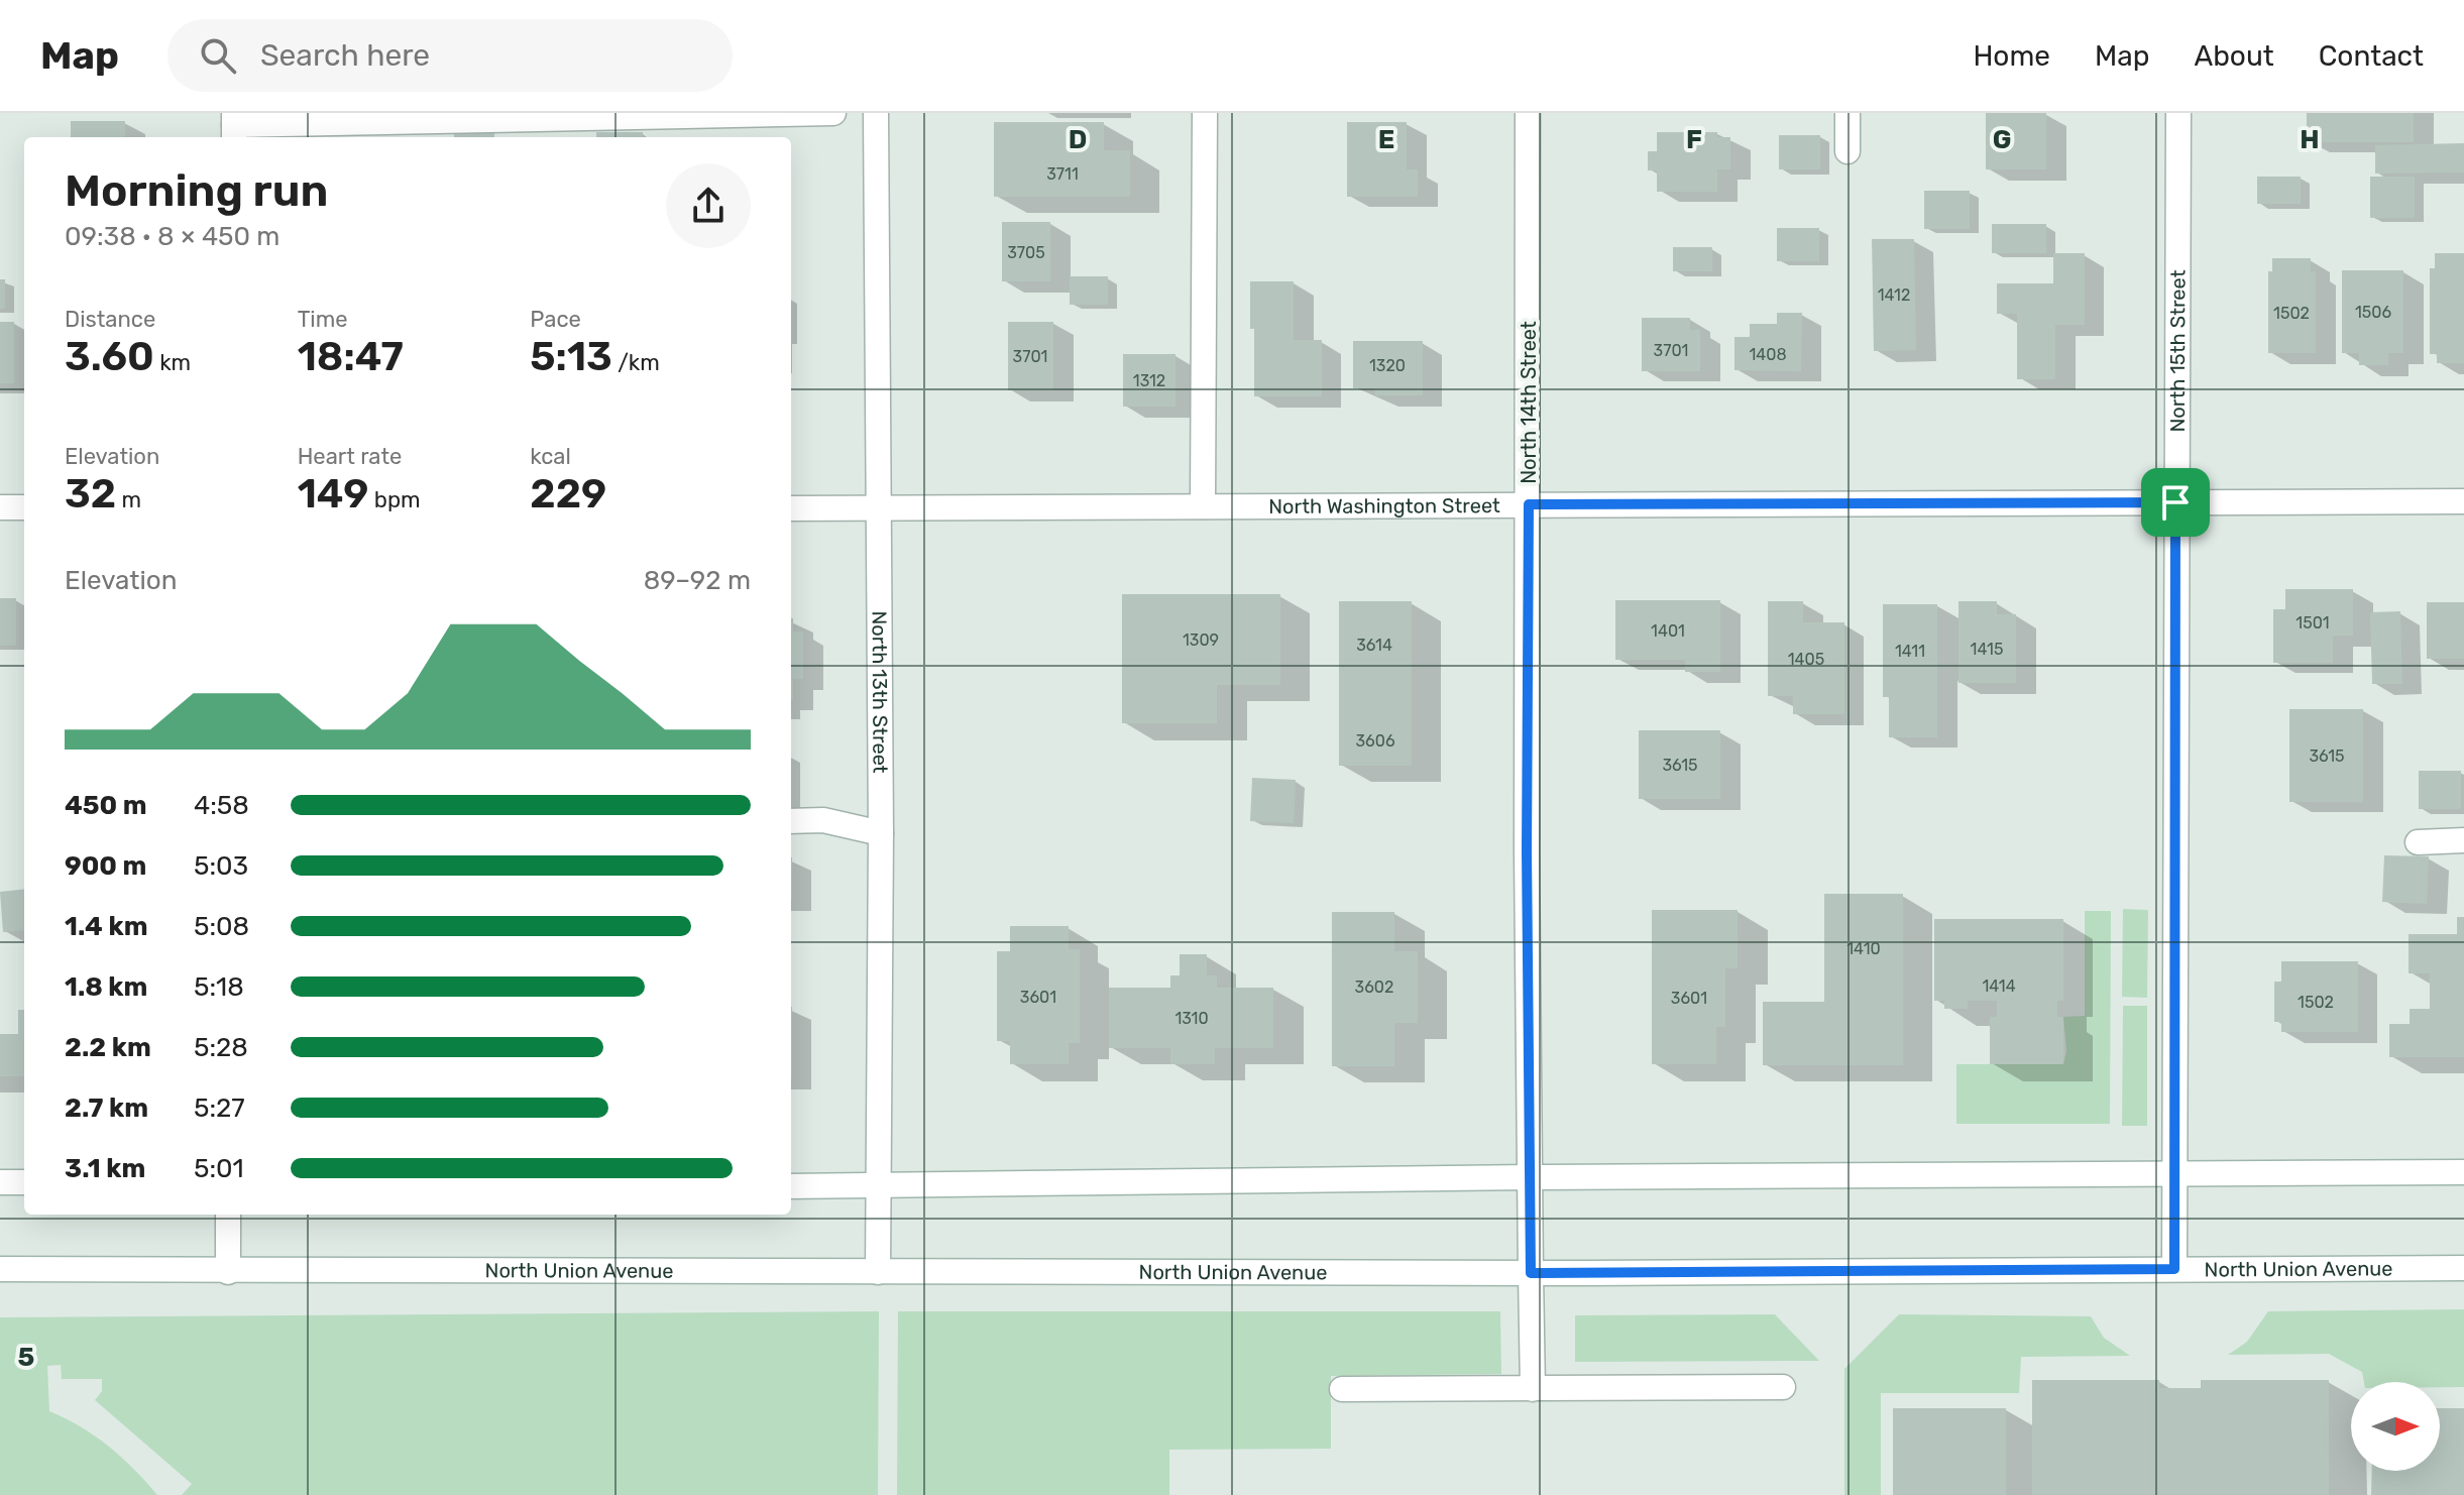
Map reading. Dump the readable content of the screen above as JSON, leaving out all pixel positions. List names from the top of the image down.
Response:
{
  "streets": {
    "street": [
      "North 15th Street",
      "North 14th Street",
      "North Washington Street",
      "North 13th Street",
      "North Union Avenue"
    ]
  },
  "crossings": [
    ["North 15th Street", "North Washington Street"],
    ["North 15th Street", "North Union Avenue"],
    ["North 14th Street", "North Washington Street"],
    ["North 14th Street", "North Union Avenue"],
    ["North Washington Street", "North 13th Street"],
    ["North 13th Street", "North Union Avenue"]
  ],
  "house_numbers": [
    "3711",
    "3705",
    "1412",
    "1506",
    "1502",
    "3701",
    "1408",
    "3701",
    "1320",
    "1312",
    "1501",
    "1401",
    "1309",
    "3614",
    "1415",
    "1411",
    "1405",
    "3606",
    "3615",
    "3615",
    "1410",
    "1414",
    "3602",
    "3601",
    "3601",
    "1502",
    "1310"
  ],
  "north": "right",
  "page": {
    "header": "Map",
    "search": "Search here",
    "nav": [
      "Home",
      "Map",
      "About",
      "Contact"
    ],
    "heading": ["Morning run", "09:38 · 8 × 450 m"],
    "stats": [
      ["Distance", "3.60 km"],
      ["Time", "18:47"],
      ["Pace", "5:13 /km"],
      ["Elevation", "32 m"],
      ["Heart rate", "149 bpm"],
      ["kcal", "229"]
    ],
    "chart": ["Elevation", "89–92 m"],
    "list": [
      {
        "name": "450 m",
        "note": "4:58"
      },
      {
        "name": "900 m",
        "note": "5:03"
      },
      {
        "name": "1.4 km",
        "note": "5:08"
      },
      {
        "name": "1.8 km",
        "note": "5:18"
      },
      {
        "name": "2.2 km",
        "note": "5:28"
      },
      {
        "name": "2.7 km",
        "note": "5:27"
      },
      {
        "name": "3.1 km",
        "note": "5:01"
      }
    ]
  },
  "grid": {
    "columns": [
      "D",
      "E",
      "F",
      "G",
      "H"
    ],
    "rows": ["5"]
  }
}
